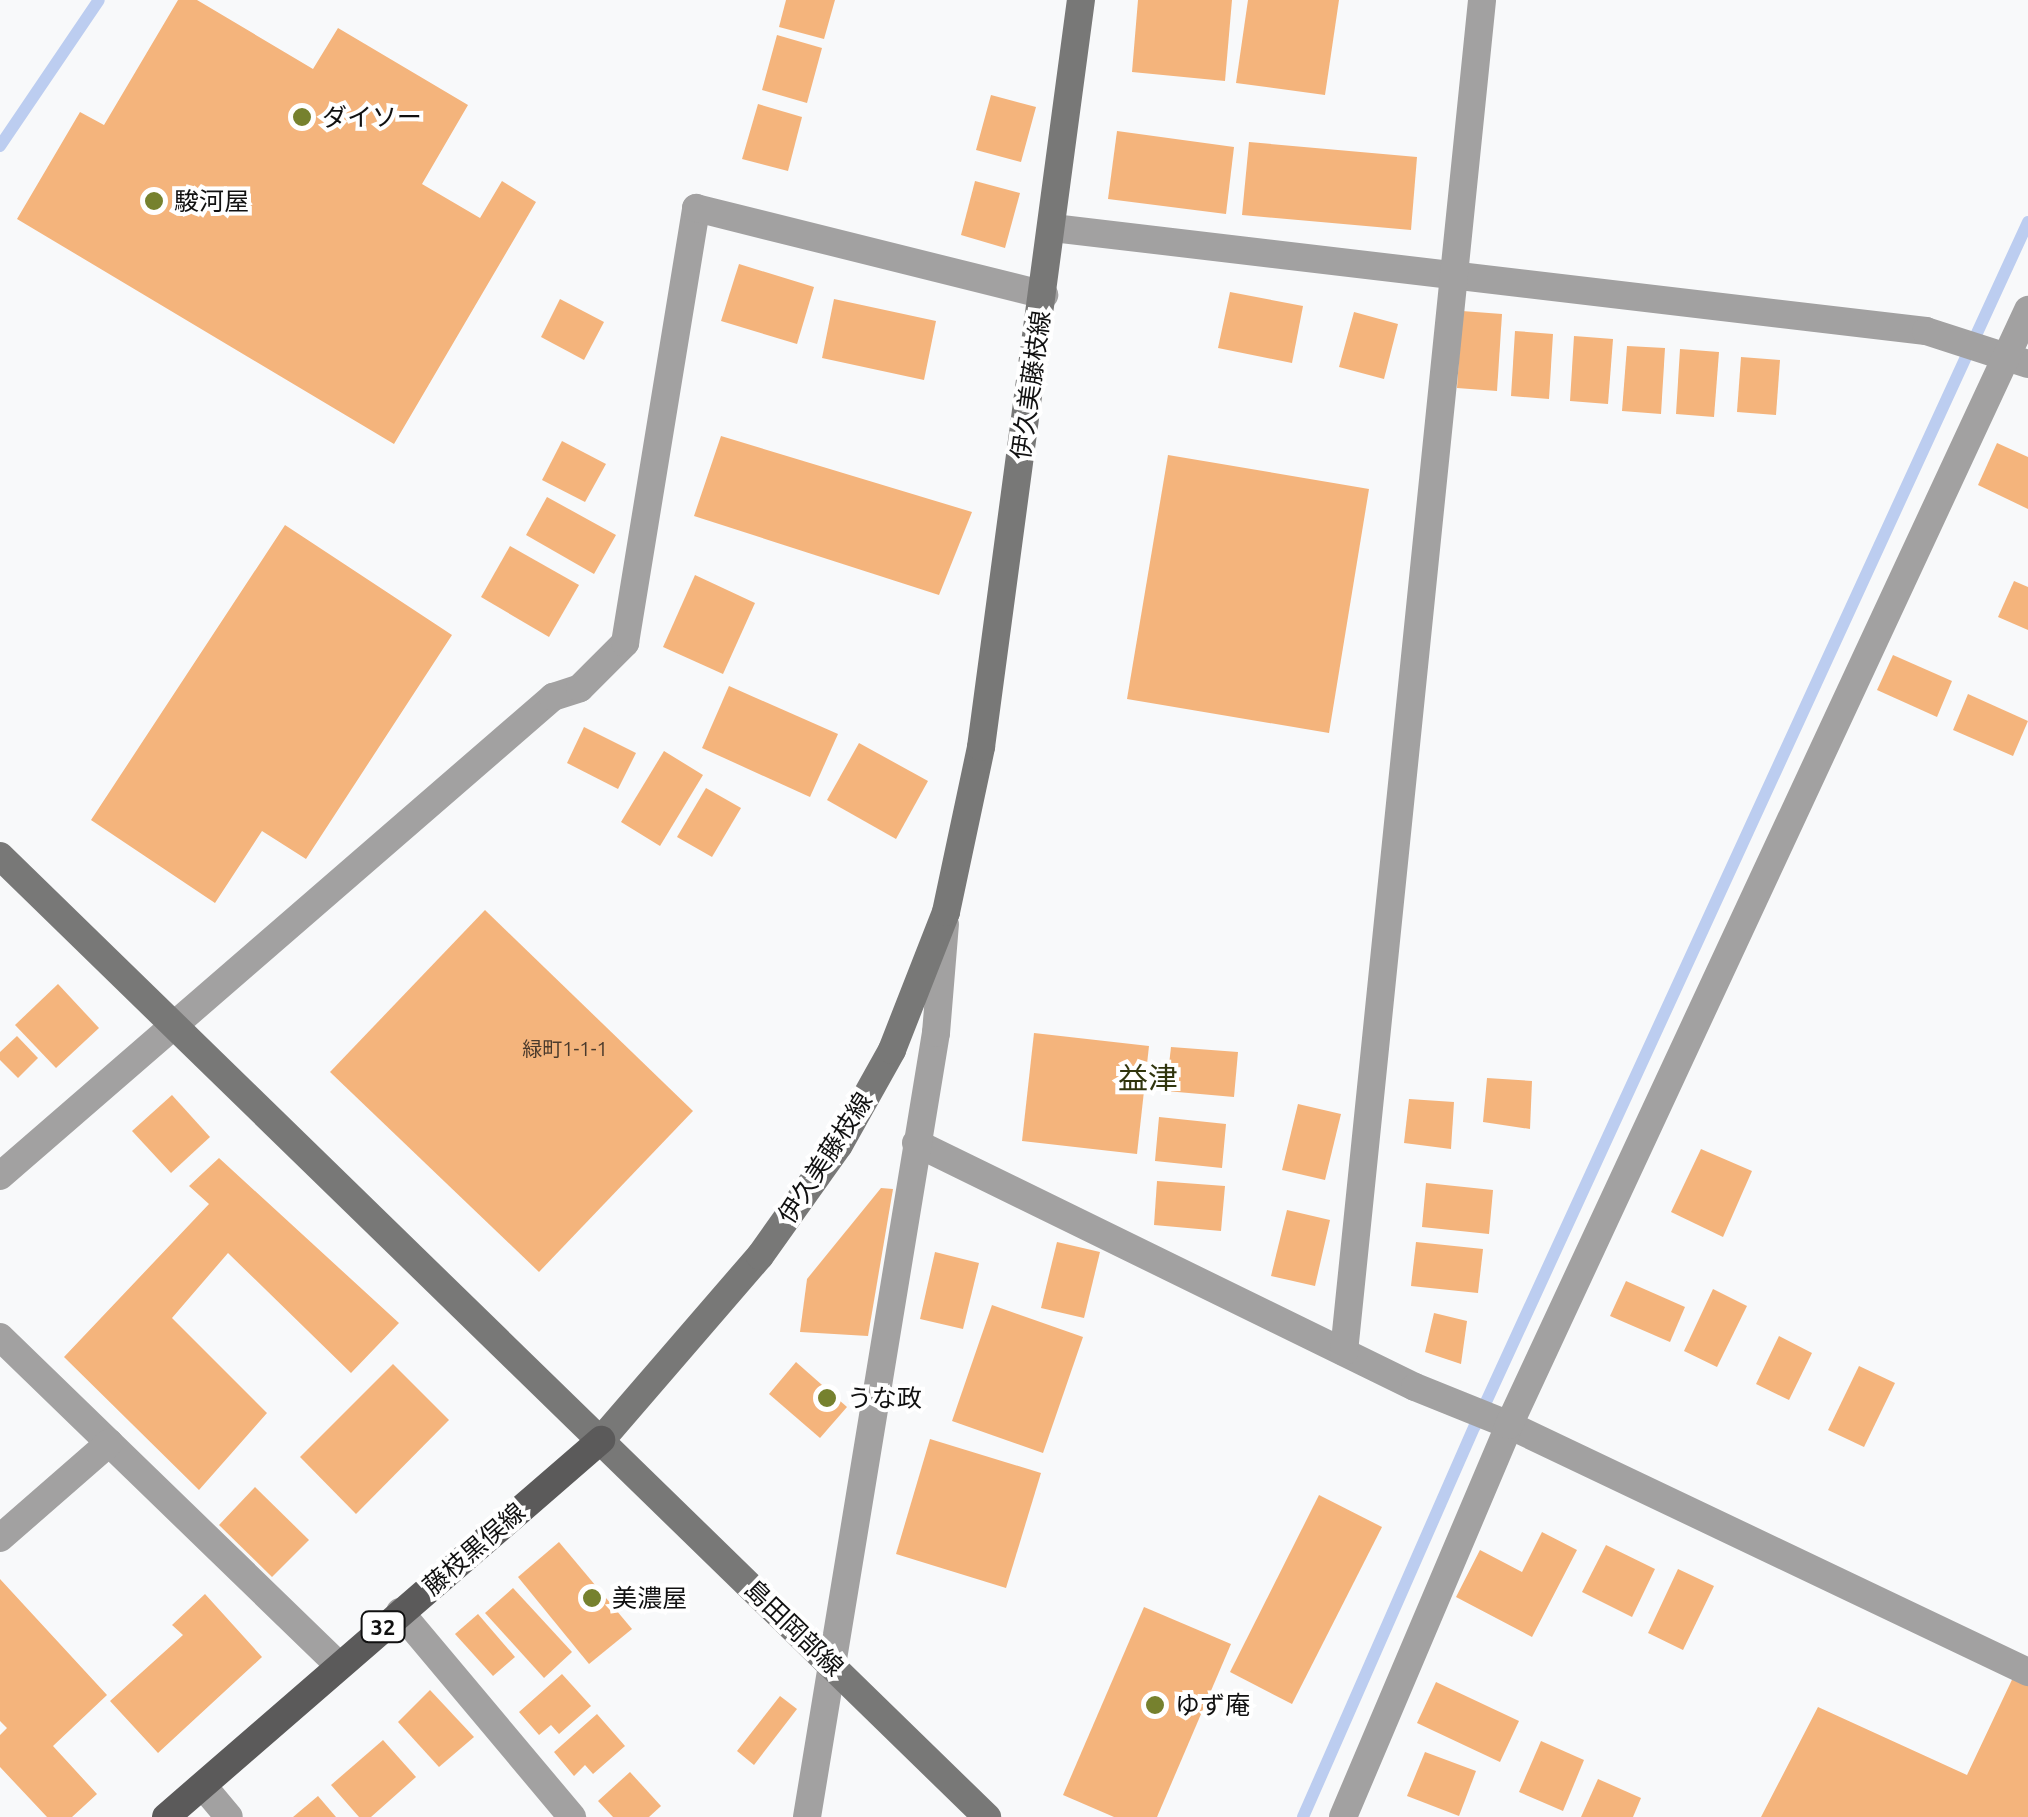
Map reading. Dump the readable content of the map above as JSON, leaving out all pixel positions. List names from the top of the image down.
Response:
{
  "streets": {
    "main road": [
      "伊久美藤枝線",
      "藤枝黒俣線",
      "32",
      "島田岡部線"
    ]
  },
  "crossings": [
    ["伊久美藤枝線", "藤枝黒俣線"],
    ["伊久美藤枝線", "島田岡部線"],
    ["藤枝黒俣線", "島田岡部線"]
  ],
  "districts": ["益津"],
  "places": [
    "ダイソー",
    "駿河屋",
    "うな政",
    "美濃屋",
    "ゆず庵"
  ],
  "house_numbers": ["緑町1-1-1"]
}
